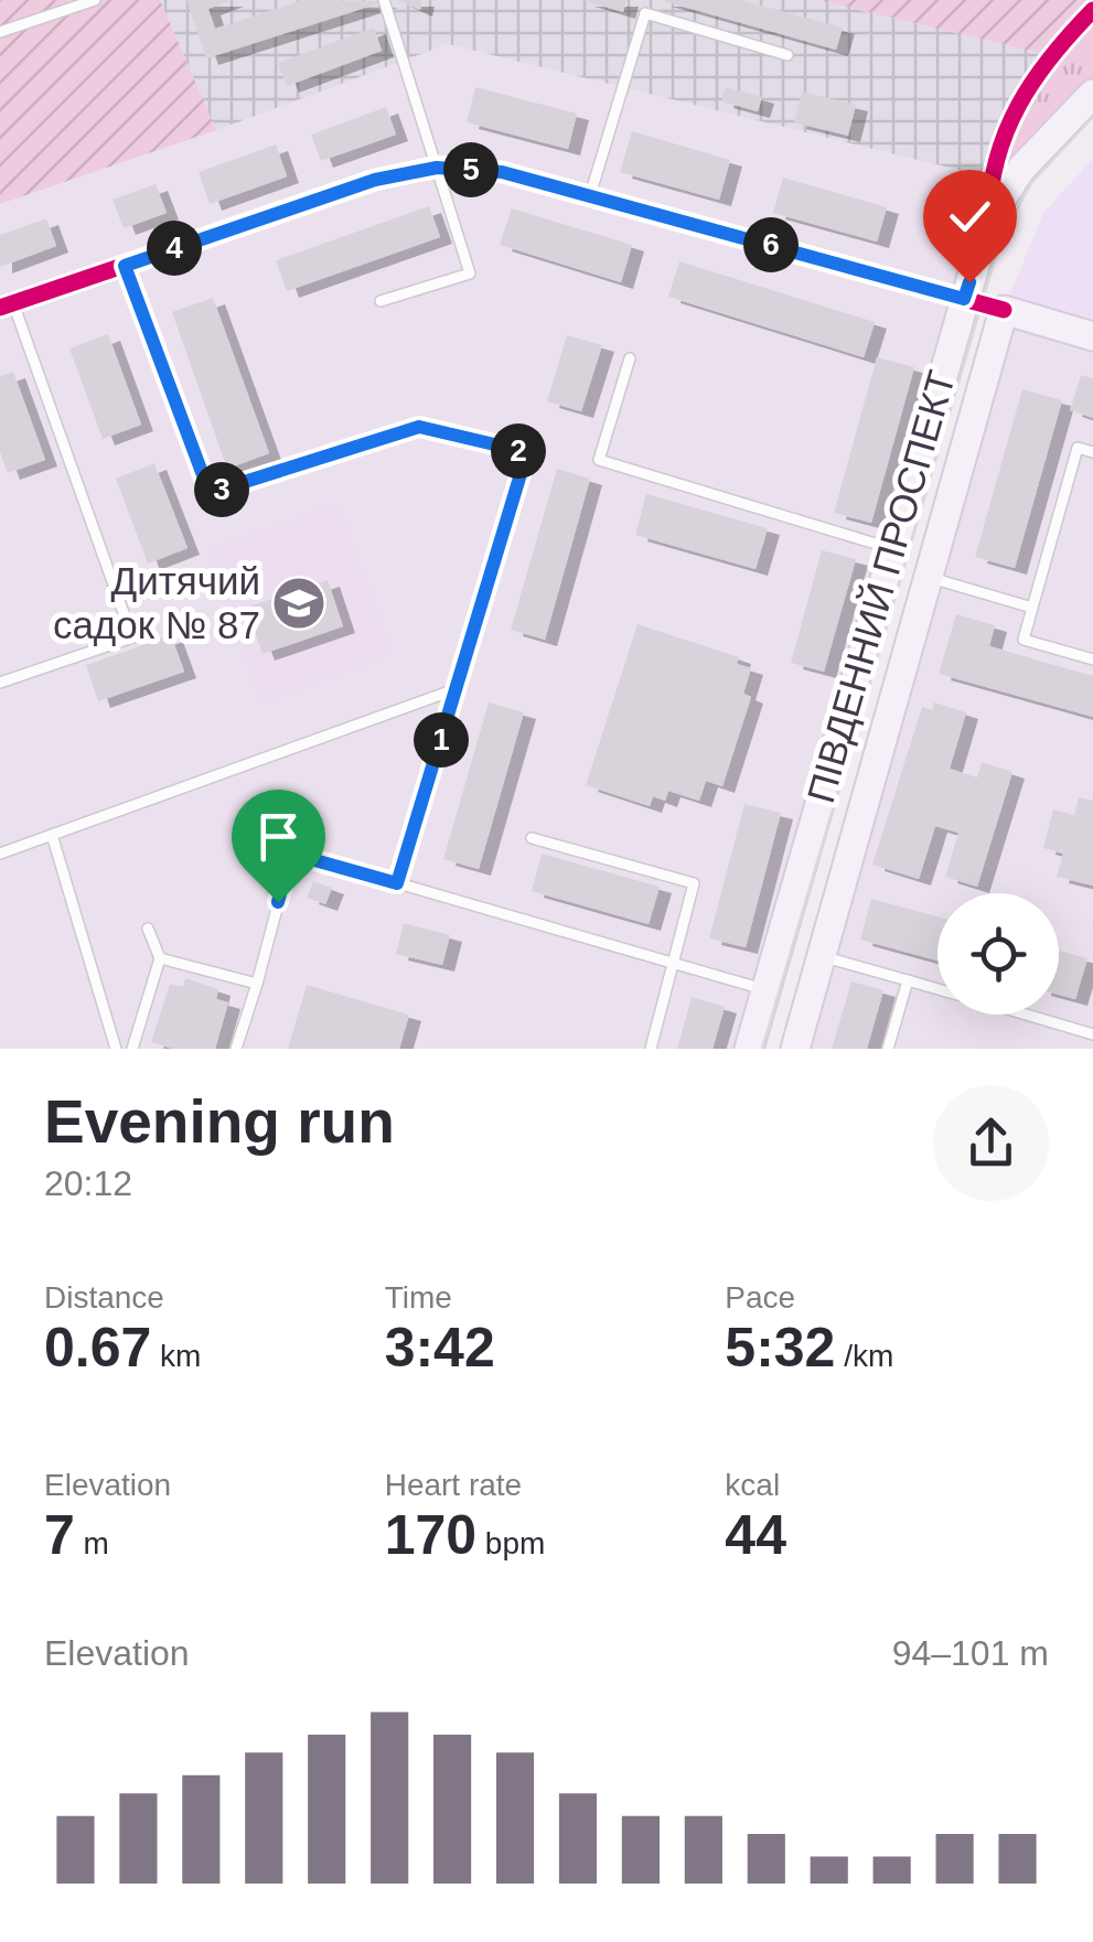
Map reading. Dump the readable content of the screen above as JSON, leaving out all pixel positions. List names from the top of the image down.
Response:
{
  "streets": {
    "main road": ["ПІВДЕННИЙ ПРОСПЕКТ"]
  },
  "places": {
    "school or university": ["Дитячий садок № 87"]
  },
  "page": {
    "pins": [
      "5",
      "6",
      "4",
      "2",
      "3",
      "1"
    ],
    "heading": ["Evening run", "20:12"],
    "stats": [
      ["Distance", "0.67 km"],
      ["Time", "3:42"],
      ["Pace", "5:32 /km"],
      ["Elevation", "7 m"],
      ["Heart rate", "170 bpm"],
      ["kcal", "44"]
    ],
    "chart": ["Elevation", "94–101 m"]
  }
}
